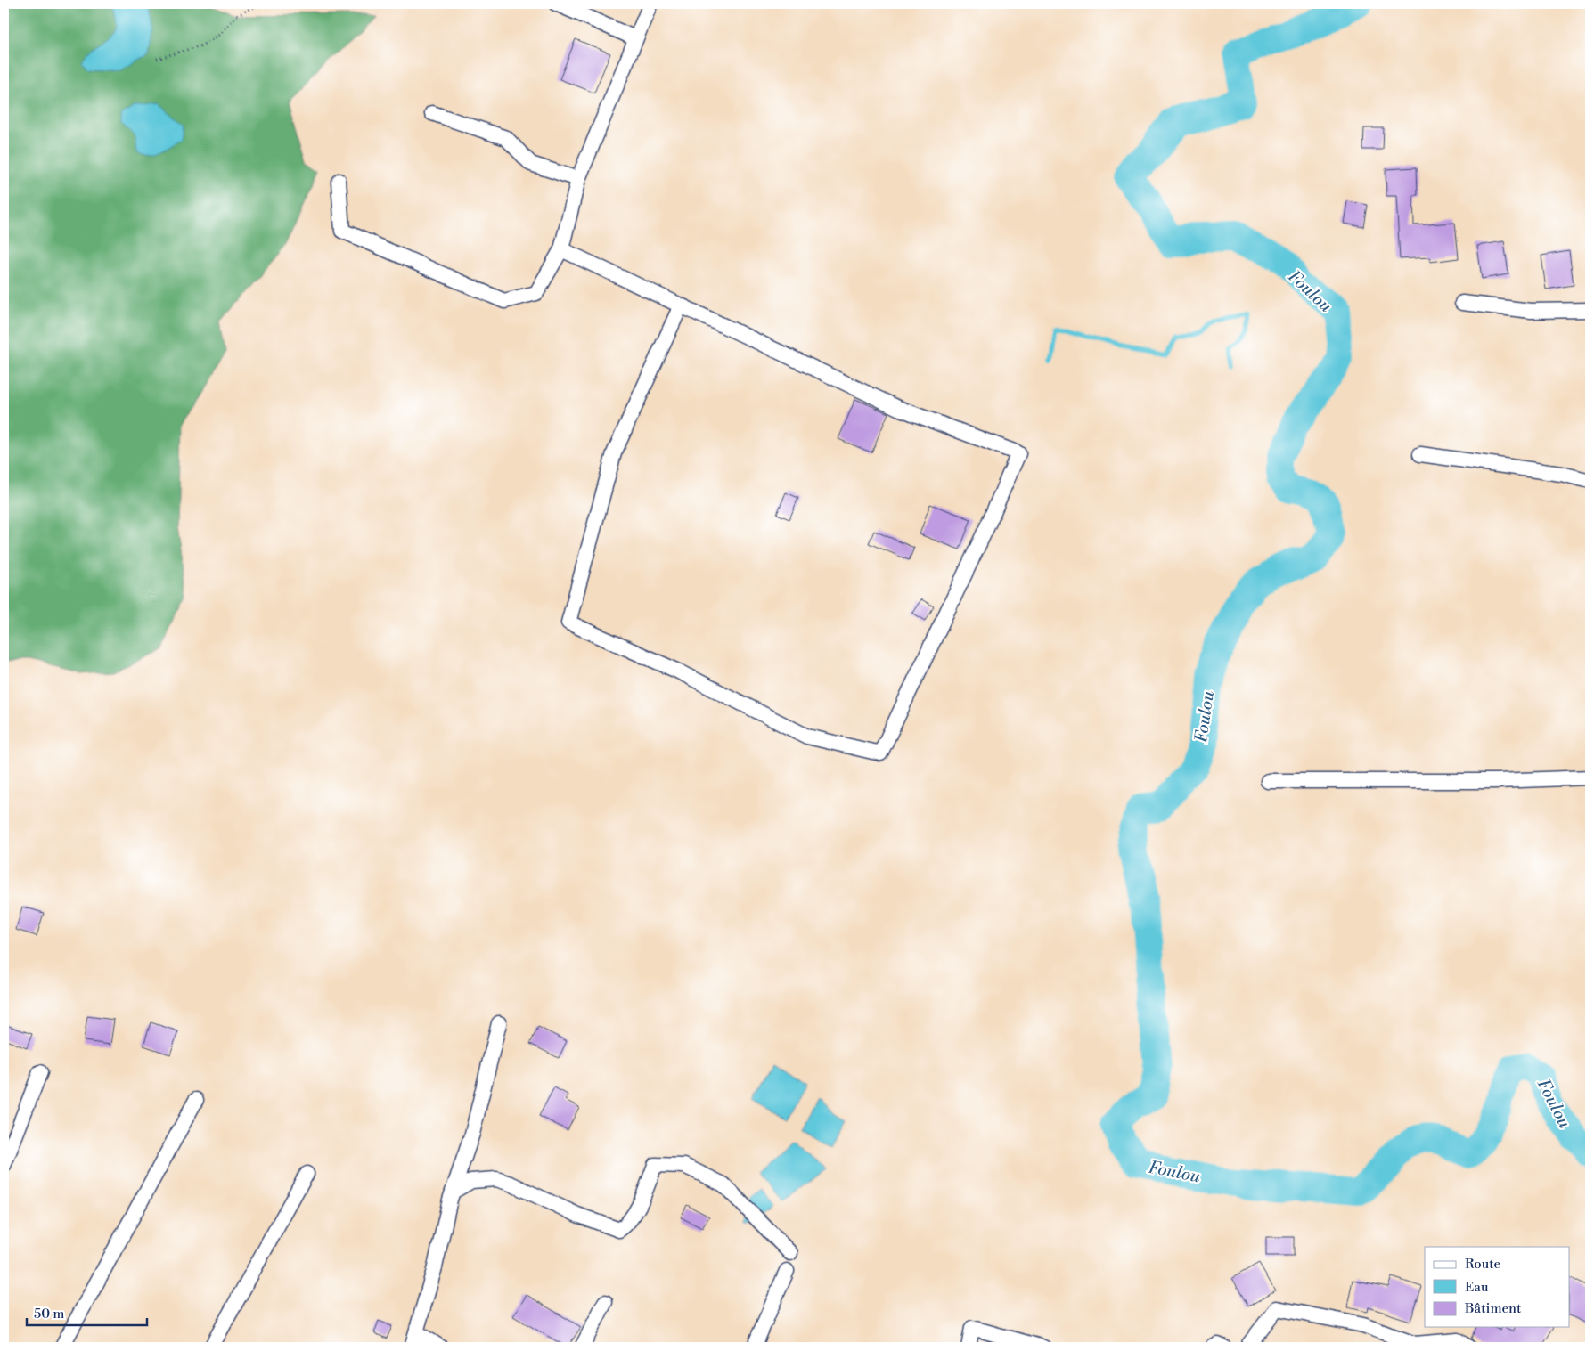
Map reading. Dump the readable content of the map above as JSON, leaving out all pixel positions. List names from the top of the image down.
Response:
{
  "water": ["Foulou"],
  "legend": ["Route", "Eau", "Bâtiment"],
  "scale_bar": "50 m"
}
